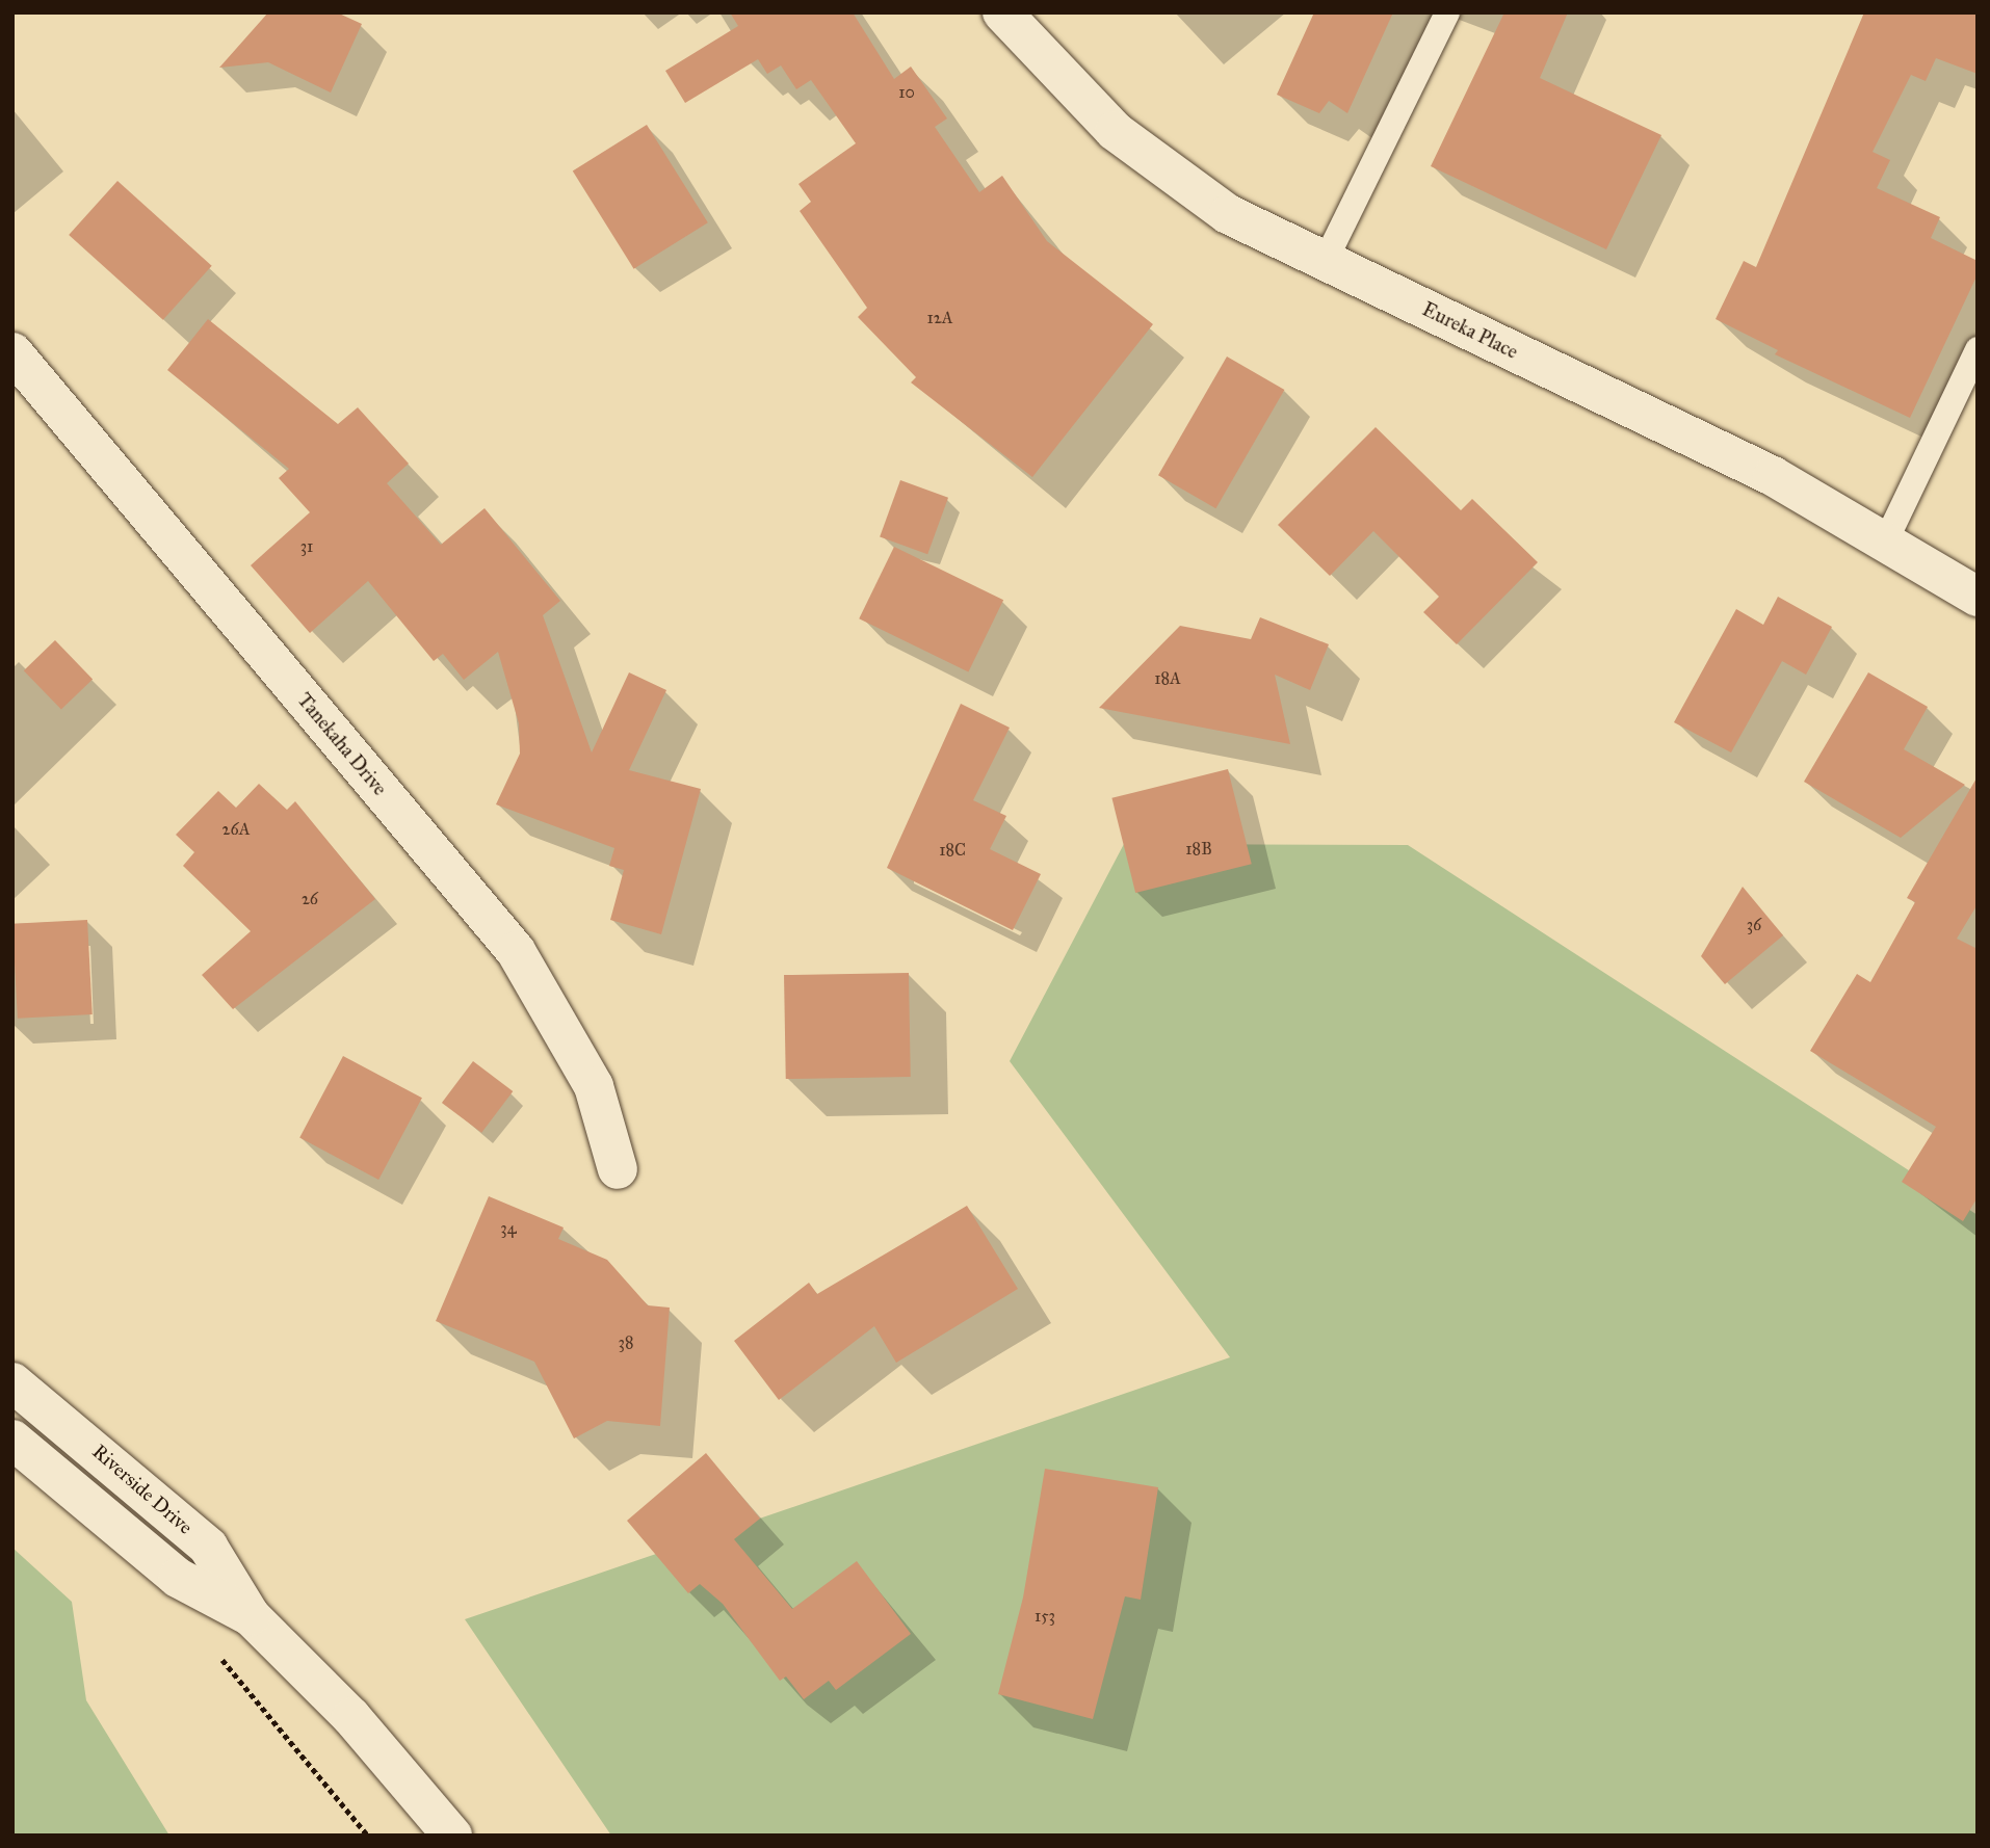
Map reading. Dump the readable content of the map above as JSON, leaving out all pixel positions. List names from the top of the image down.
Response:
{
  "streets": {
    "street": ["Eureka Place", "Tanekaha Drive", "Riverside Drive"]
  },
  "house_numbers": [
    "10",
    "12A",
    "31",
    "18A",
    "26A",
    "18B",
    "18C",
    "26",
    "36",
    "34",
    "38",
    "153"
  ]
}
